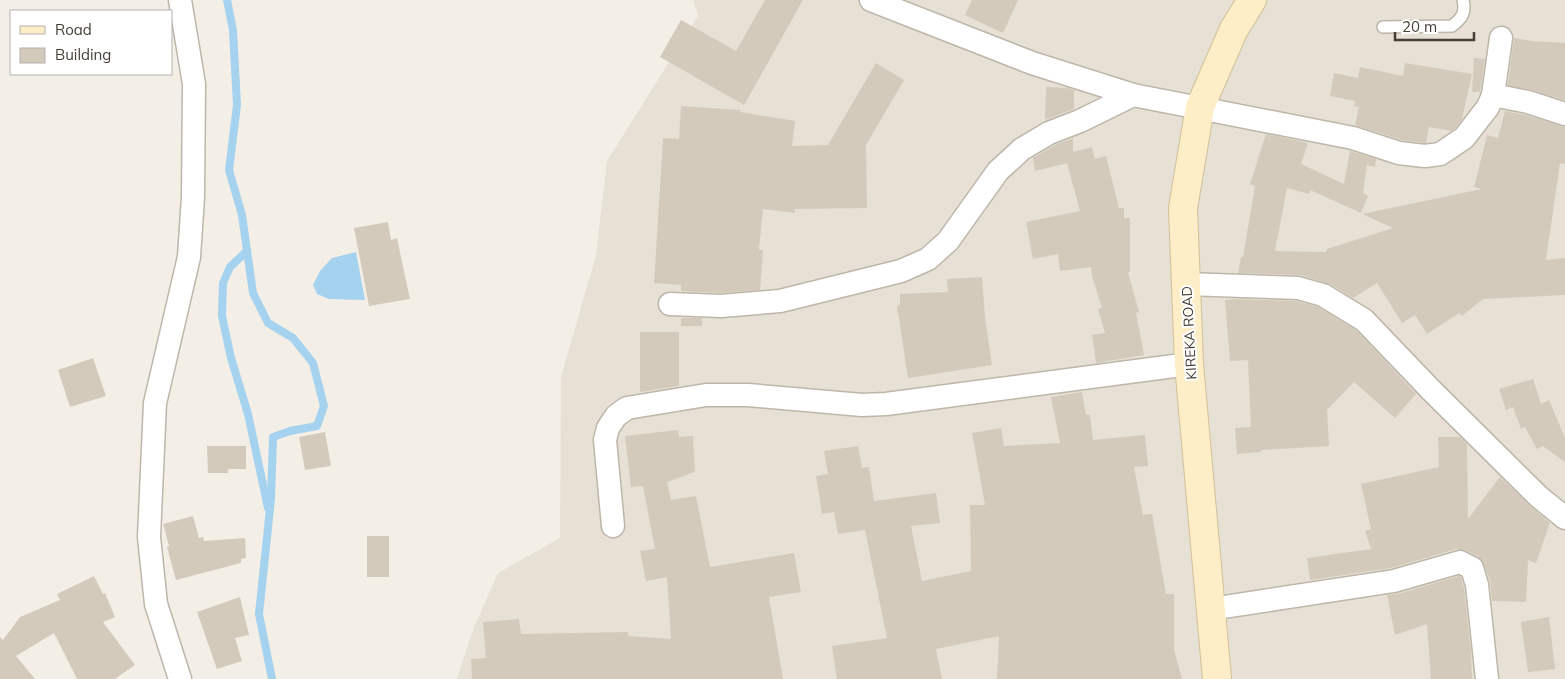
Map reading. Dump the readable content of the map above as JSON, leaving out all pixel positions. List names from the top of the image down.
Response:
{
  "streets": {
    "main road": ["KIREKA ROAD"]
  },
  "legend": ["Road", "Building"],
  "scale_bar": "20 m"
}
